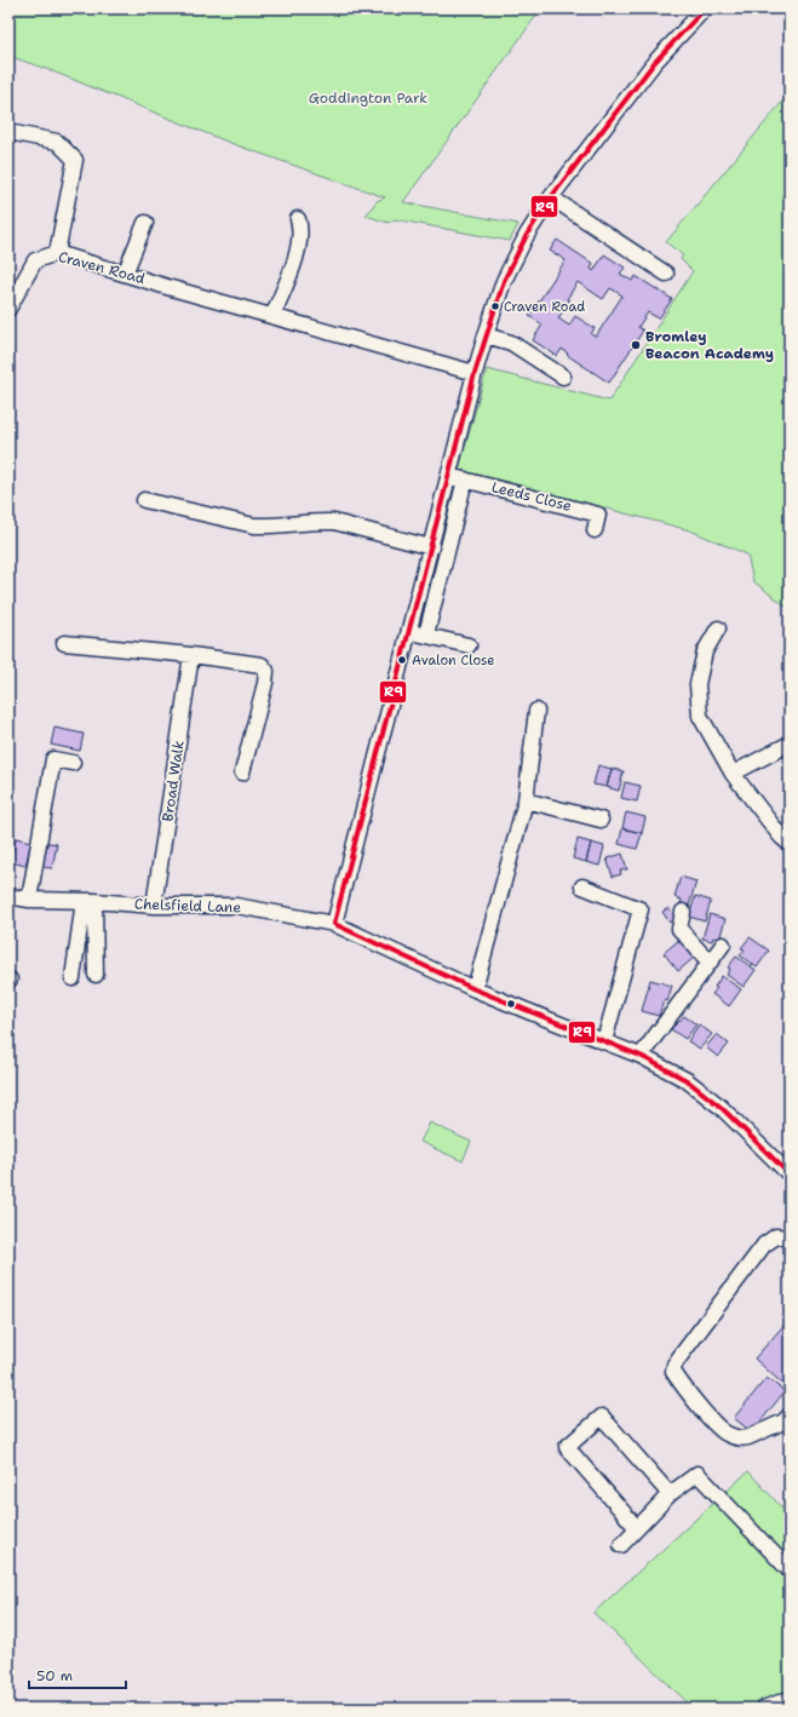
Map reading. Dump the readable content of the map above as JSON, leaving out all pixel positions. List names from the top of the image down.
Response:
{
  "streets": {
    "street": [
      "Craven Road",
      "Leeds Close",
      "Broad Walk",
      "Chelsfield Lane"
    ]
  },
  "crossings": [
    ["Broad Walk", "Chelsfield Lane"]
  ],
  "parks": ["Goddington Park"],
  "places": ["Craven Road", "Bromley Beacon Academy", "Avalon Close"],
  "lines": ["transit line R9"],
  "scale_bar": "50 m"
}
